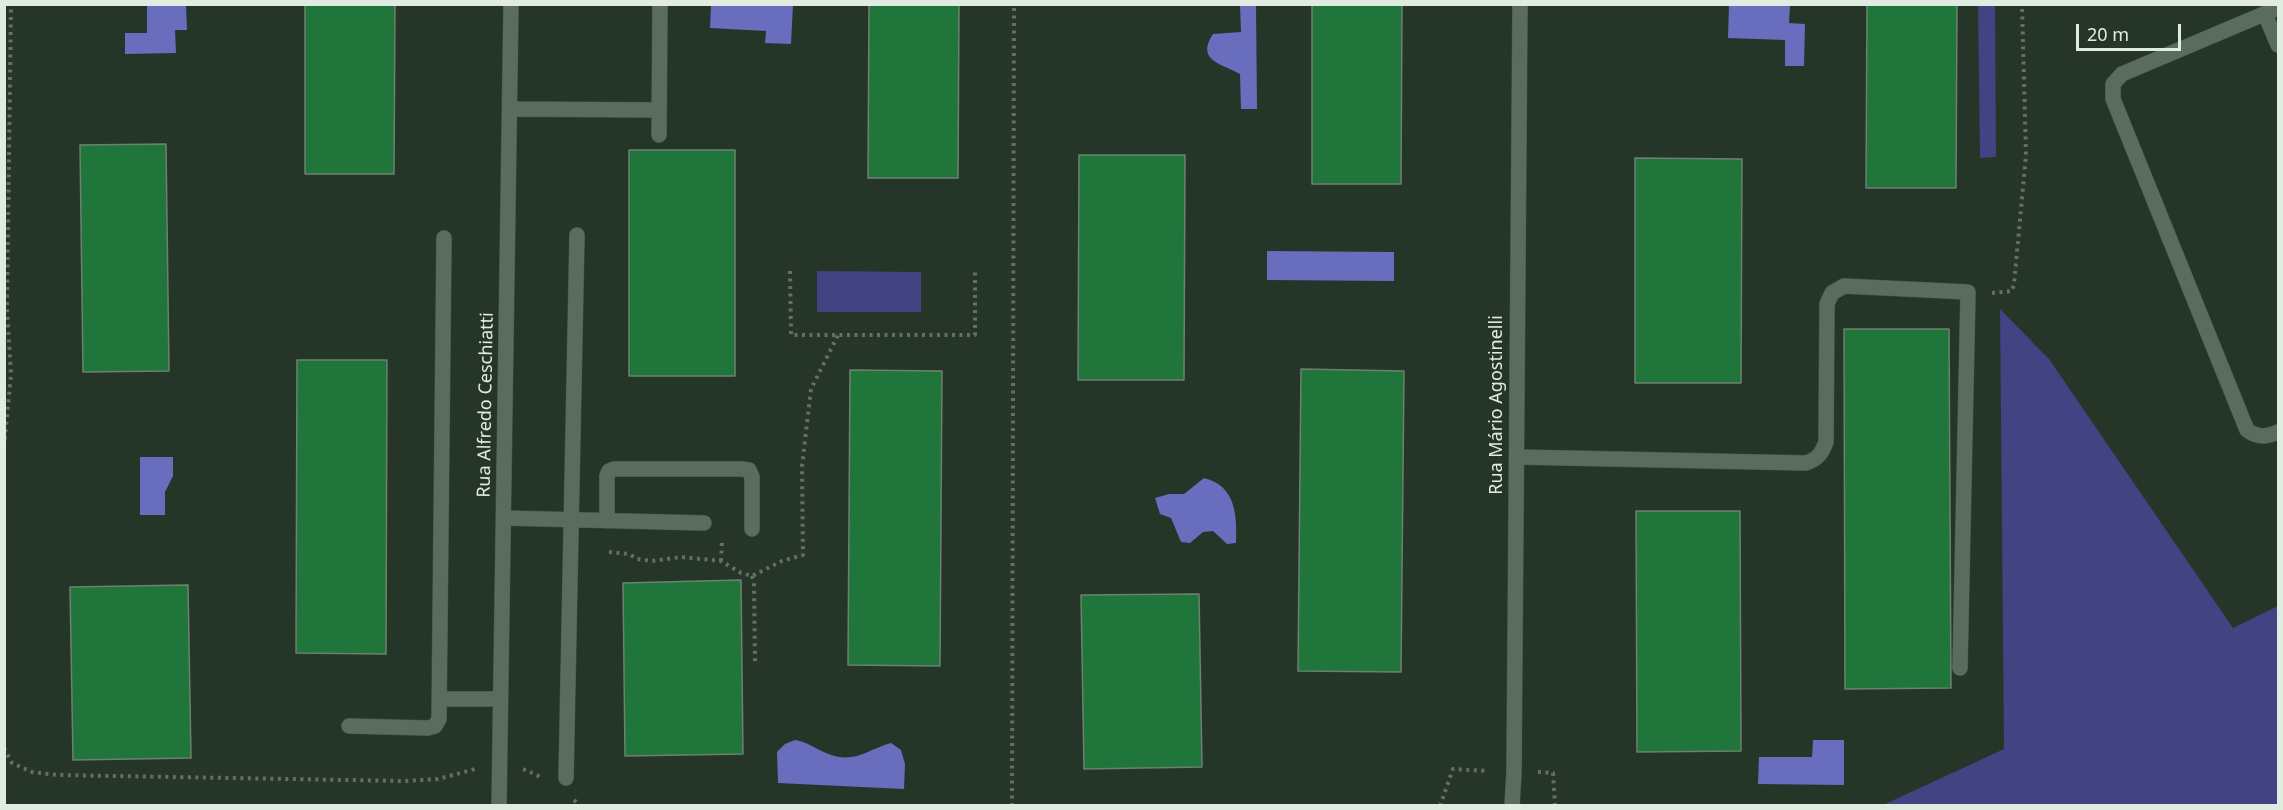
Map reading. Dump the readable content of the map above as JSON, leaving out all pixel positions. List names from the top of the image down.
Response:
{
  "streets": {
    "street": ["Rua Alfredo Ceschiatti", "Rua Mário Agostinelli"]
  },
  "scale_bar": "20 m"
}
